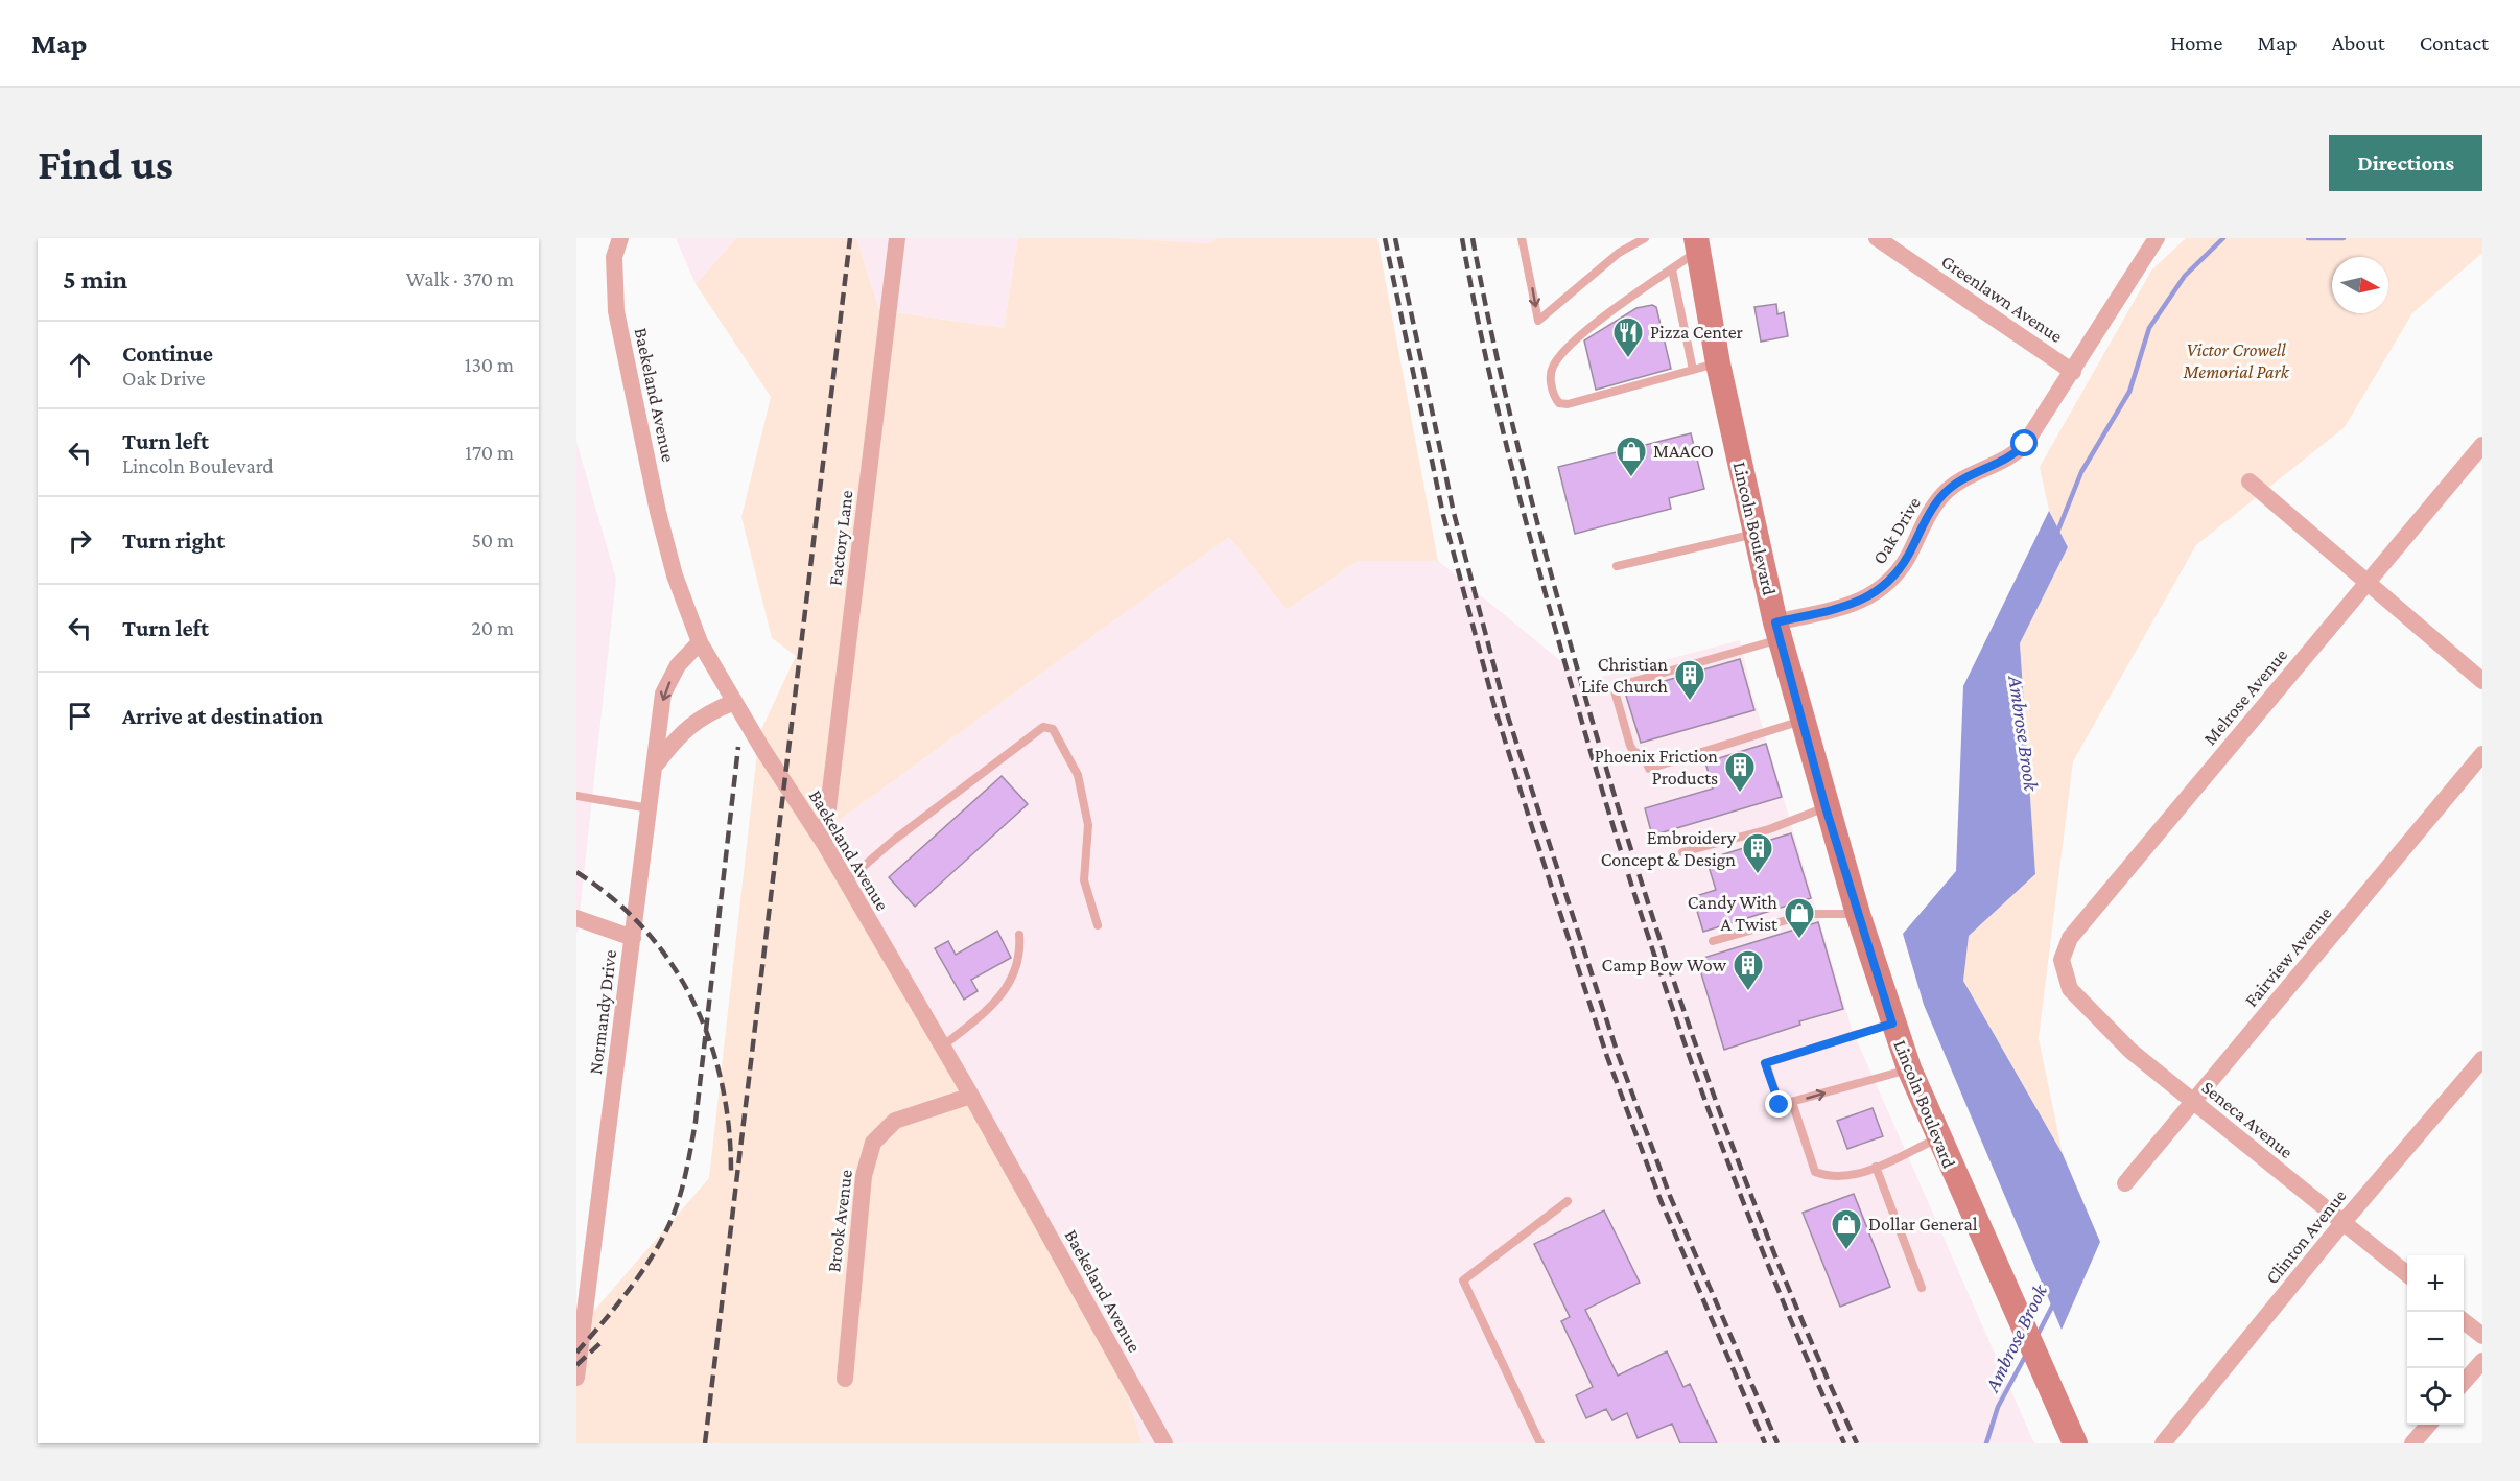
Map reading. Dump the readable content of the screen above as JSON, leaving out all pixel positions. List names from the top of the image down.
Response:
{
  "streets": {
    "main road": ["Lincoln Boulevard"],
    "street": [
      "Greenlawn Avenue",
      "Baekeland Avenue",
      "Oak Drive",
      "Factory Lane",
      "Melrose Avenue",
      "Fairview Avenue",
      "Normandy Drive",
      "Seneca Avenue",
      "Brook Avenue",
      "Clinton Avenue"
    ]
  },
  "crossings": [
    ["Greenlawn Avenue", "Oak Drive"],
    ["Baekeland Avenue", "Factory Lane"],
    ["Baekeland Avenue", "Normandy Drive"],
    ["Baekeland Avenue", "Brook Avenue"],
    ["Lincoln Boulevard", "Oak Drive"],
    ["Melrose Avenue", "Seneca Avenue"],
    ["Fairview Avenue", "Seneca Avenue"],
    ["Seneca Avenue", "Clinton Avenue"]
  ],
  "water": ["Ambrose Brook"],
  "parks": ["Victor Crowell Memorial Park"],
  "places": {
    "restaurant": ["Pizza Center"],
    "shop": ["MAACO", "Candy With A Twist", "Dollar General"],
    "building": [
      "Christian Life Church",
      "Phoenix Friction Products",
      "Embroidery Concept & Design",
      "Camp Bow Wow"
    ]
  },
  "north": "right",
  "page": {
    "header": "Map",
    "nav": [
      "Home",
      "Map",
      "About",
      "Contact"
    ],
    "buttons": "Directions",
    "title": "Find us",
    "heading": ["5 min", "Walk · 370 m"],
    "list": [
      ["Continue", "Oak Drive", "130 m"],
      ["Turn left", "Lincoln Boulevard", "170 m"],
      ["Turn right", "50 m"],
      ["Turn left", "20 m"],
      "Arrive at destination"
    ],
    "map_buttons": ["+", "−"]
  }
}
